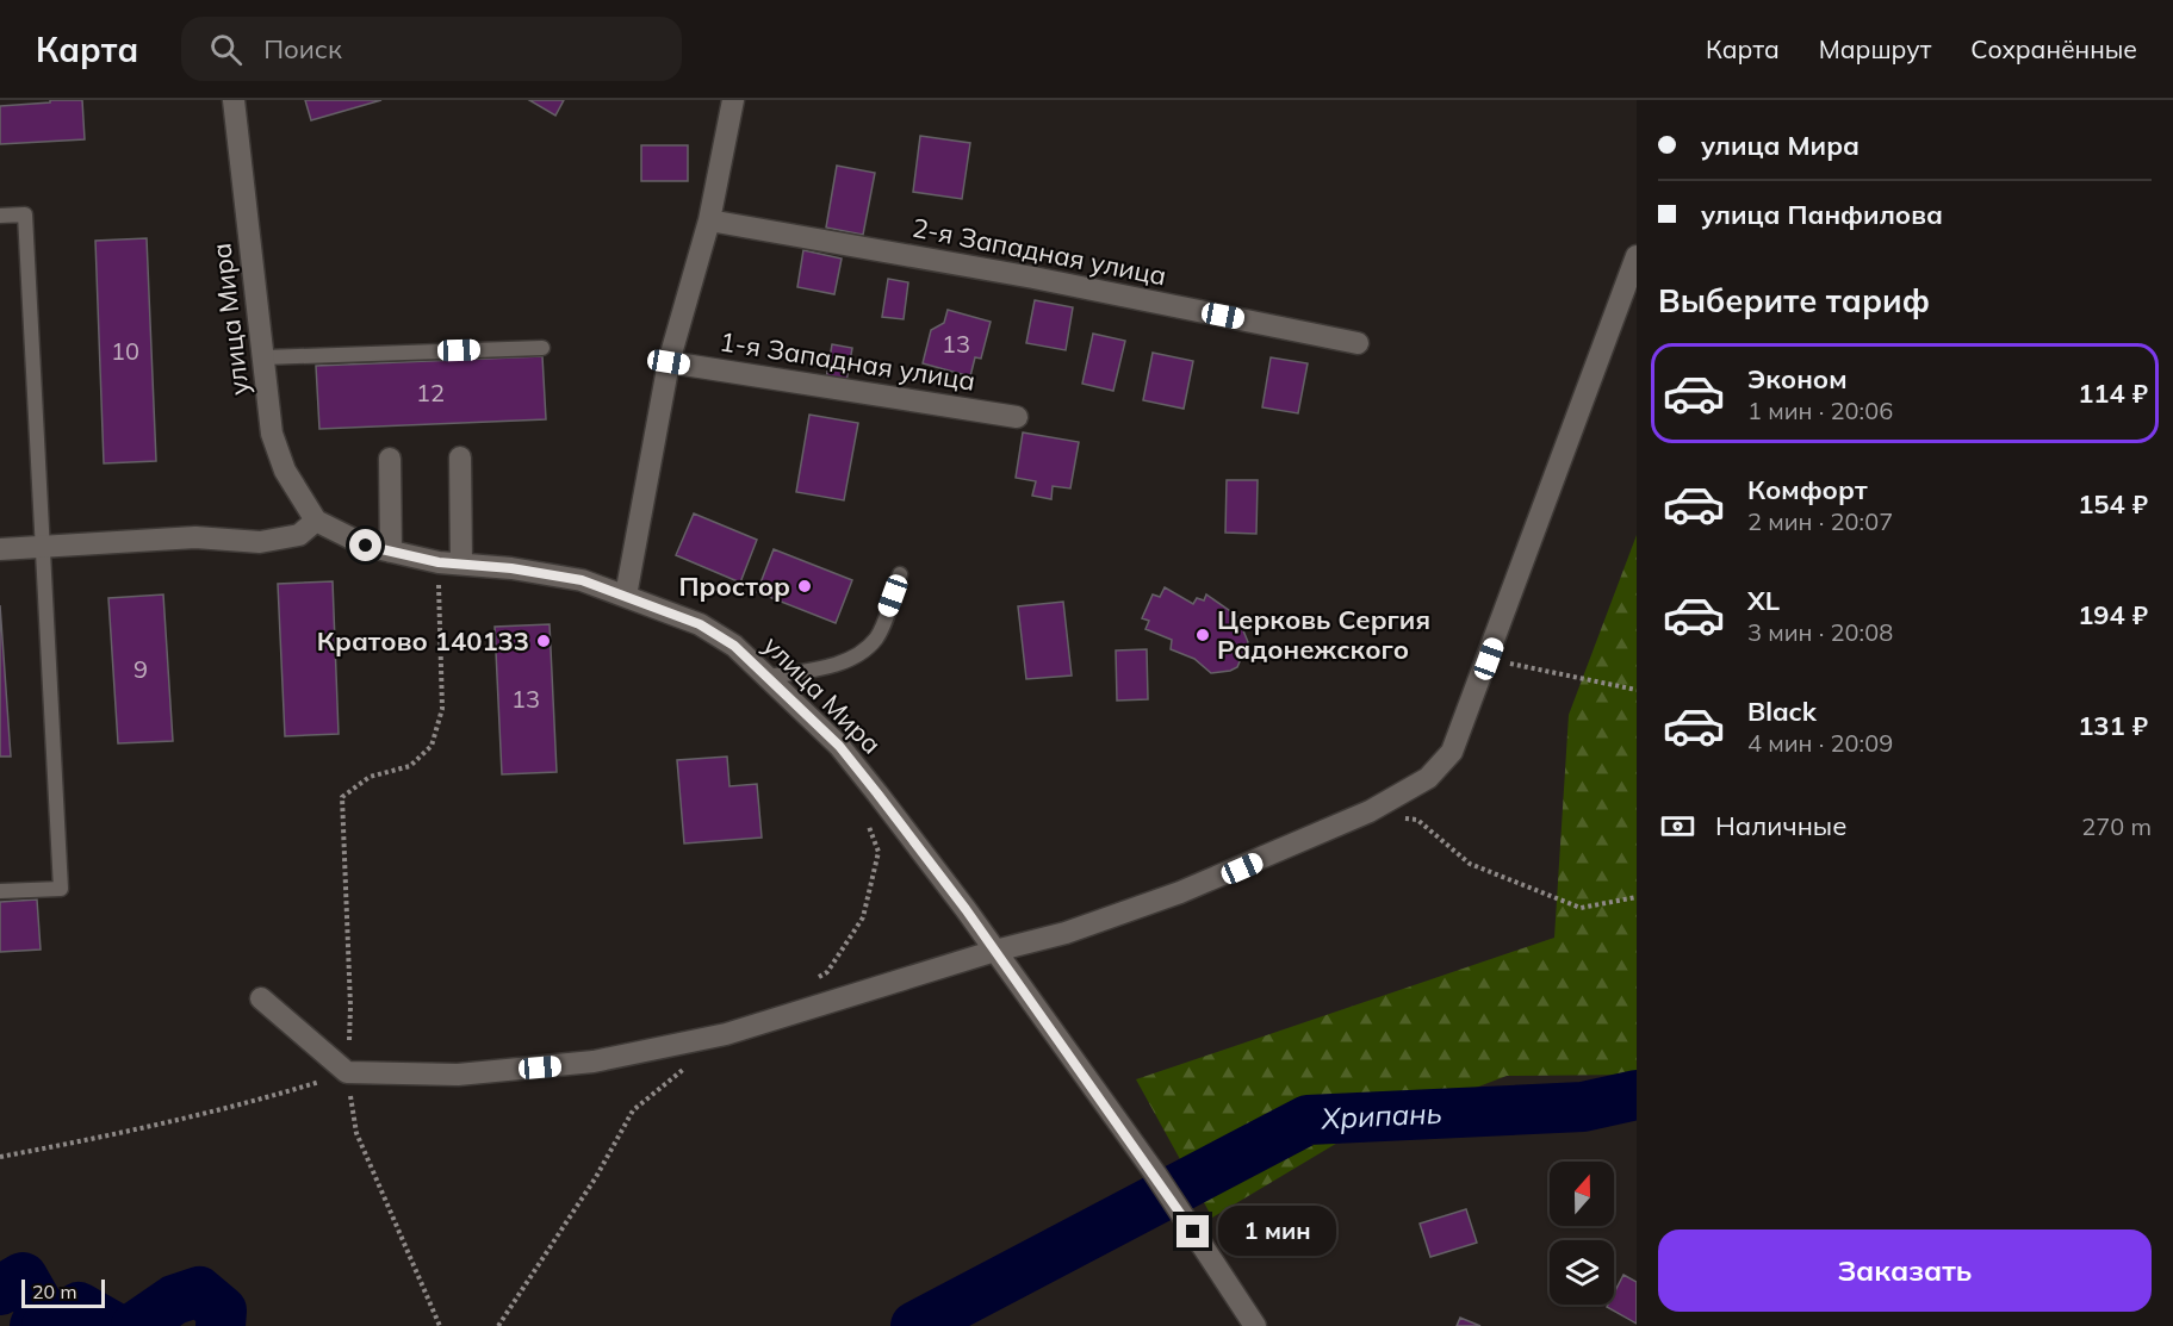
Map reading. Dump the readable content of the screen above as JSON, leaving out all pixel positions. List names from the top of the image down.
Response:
{
  "streets": {
    "street": ["2-я Западная улица", "улица Мира", "1-я Западная улица"]
  },
  "water": ["Хрипань"],
  "places": ["Простор", "Церковь Сергия Радонежского", "Кратово 140133"],
  "house_numbers": [
    "13",
    "10",
    "12",
    "9",
    "13"
  ],
  "scale_bar": "20 m",
  "north": "top",
  "page": {
    "header": "Карта",
    "search": "Поиск",
    "nav": ["Карта", "Маршрут", "Сохранённые"],
    "banner": ["улица Мира", "улица Панфилова"],
    "heading": "Выберите тариф",
    "list": [
      {
        "name": "Эконом",
        "note": "1 мин · 20:06",
        "value": "114 ₽"
      },
      {
        "name": "Комфорт",
        "note": "2 мин · 20:07",
        "value": "154 ₽"
      },
      {
        "name": "XL",
        "note": "3 мин · 20:08",
        "value": "194 ₽"
      },
      {
        "name": "Black",
        "note": "4 мин · 20:09",
        "value": "131 ₽"
      }
    ],
    "pay": ["Наличные", "270 m"],
    "bubble": "1 мин",
    "buttons": "Заказать",
    "scale": "20 m"
  }
}
